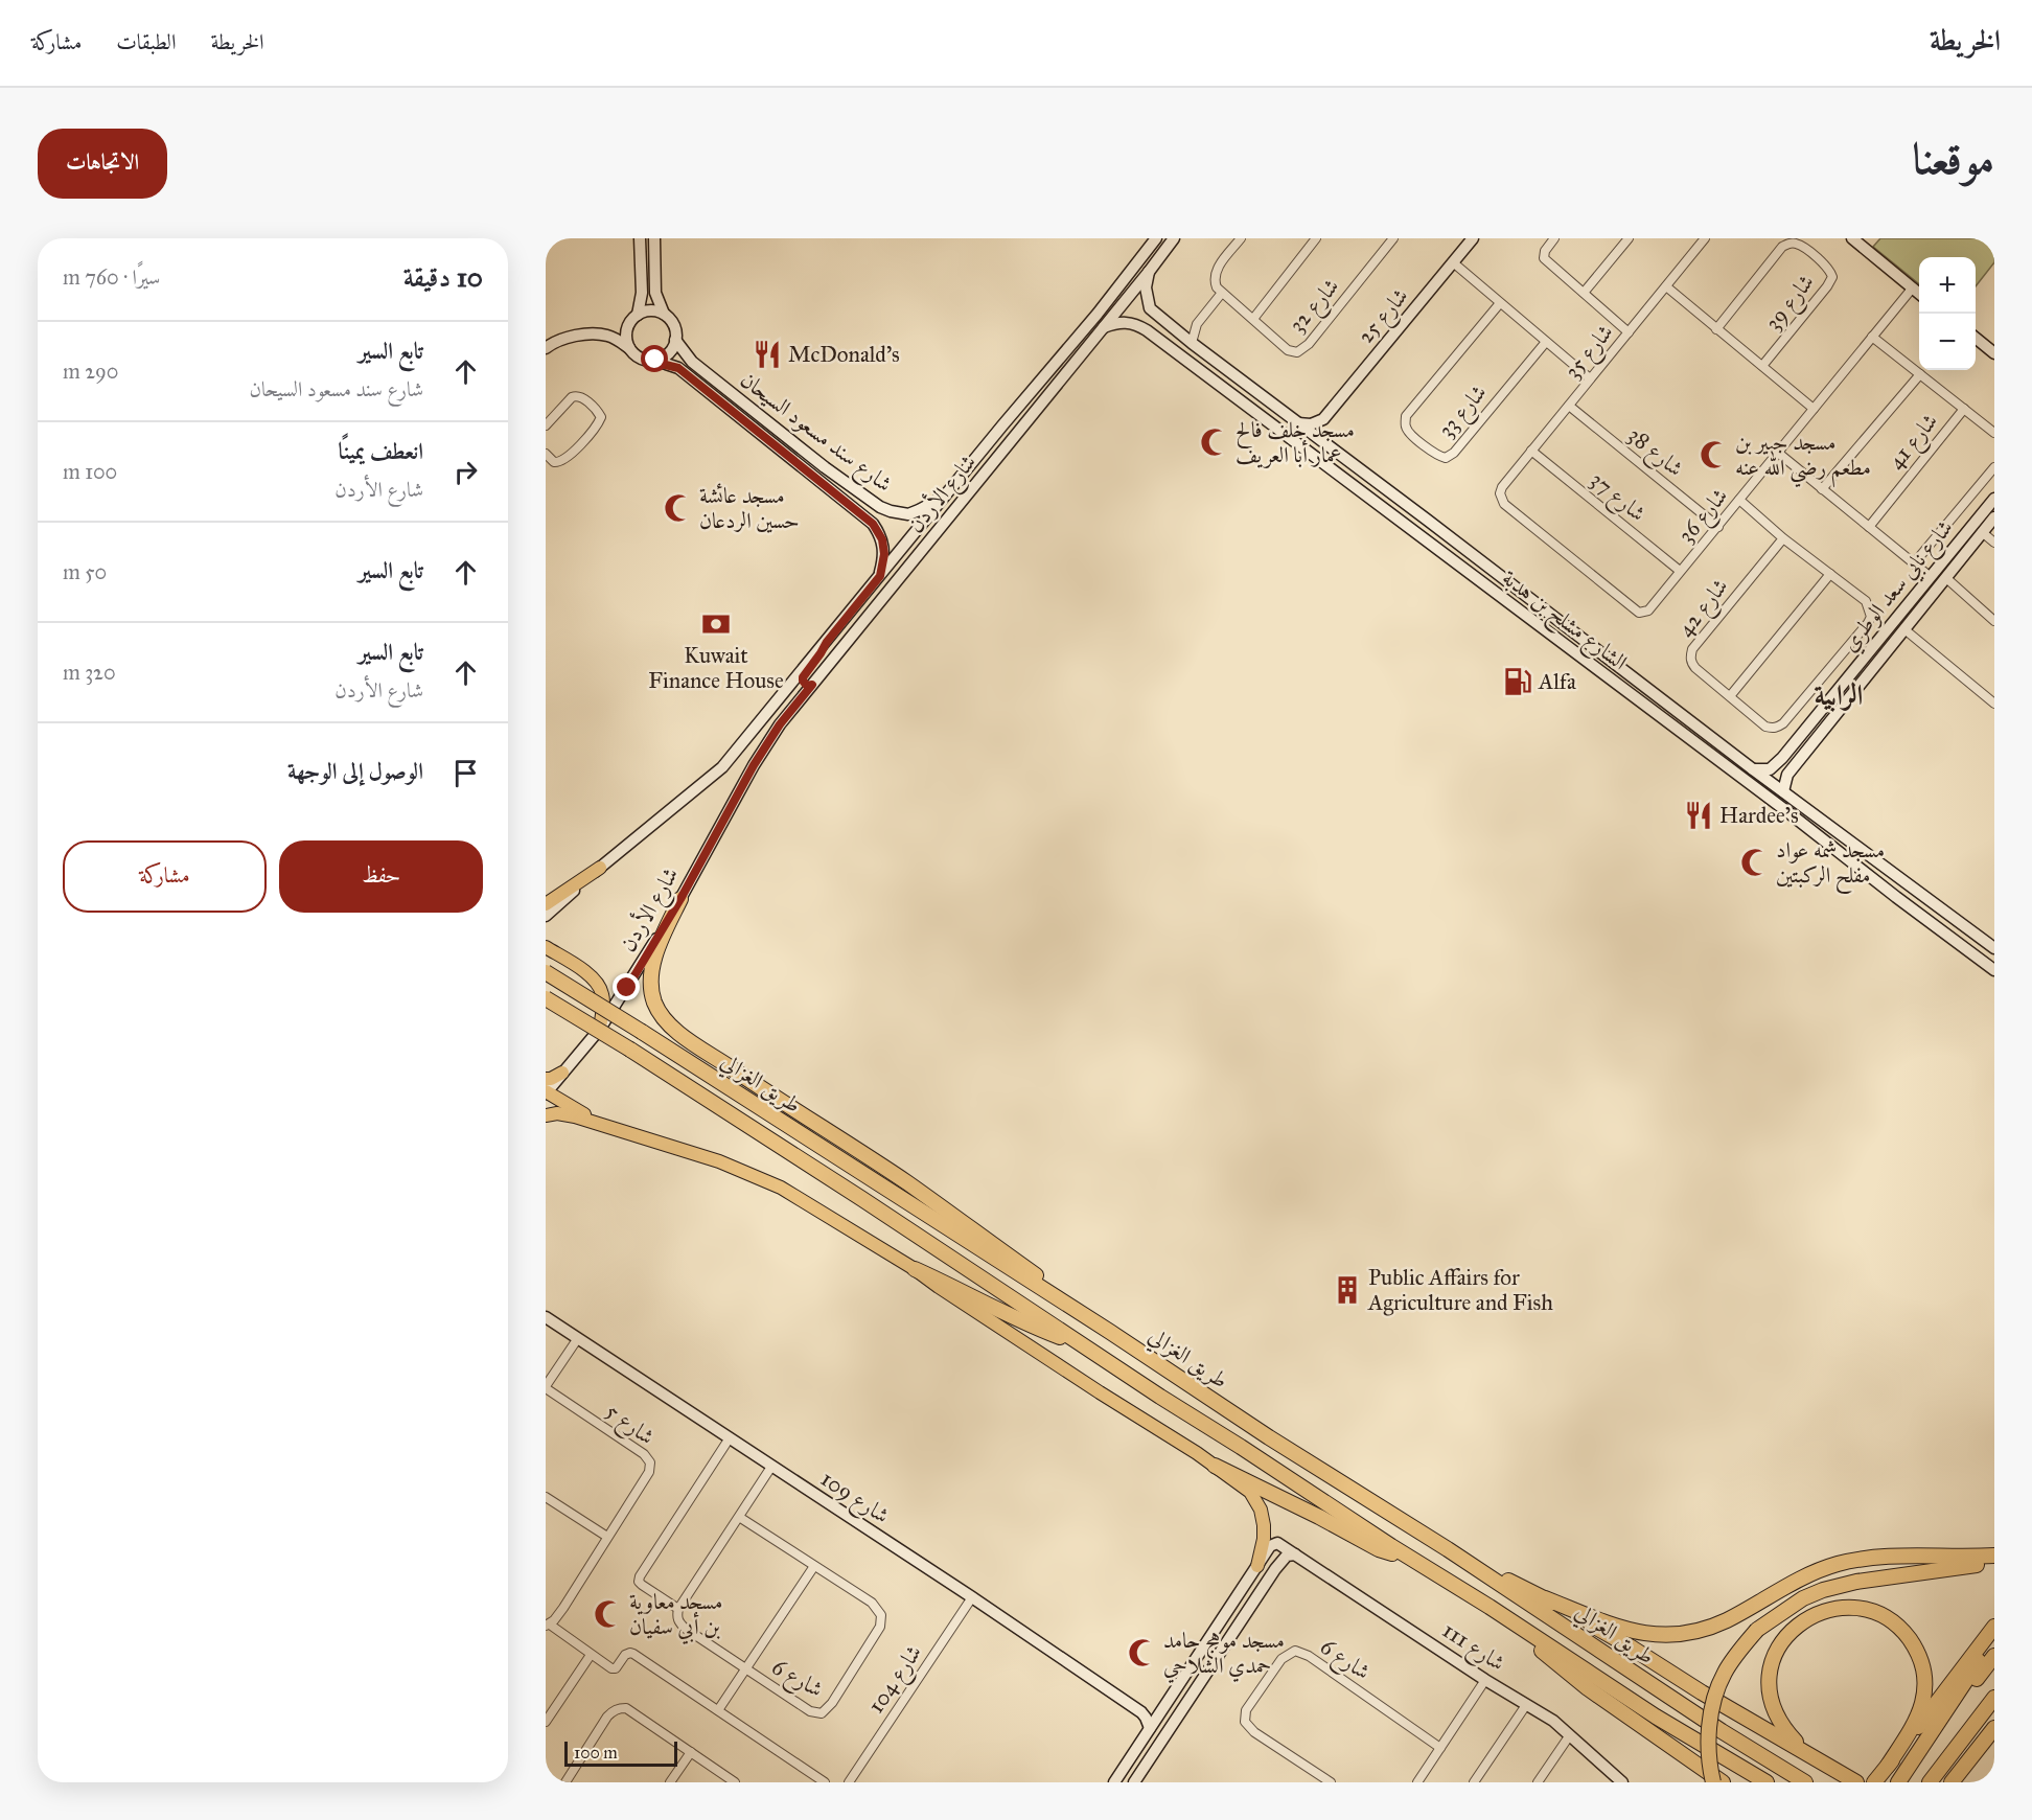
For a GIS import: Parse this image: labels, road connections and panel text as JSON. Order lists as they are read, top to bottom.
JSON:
{
  "streets": {
    "highway": ["طريق الغزالي"],
    "street": [
      "شارع 39",
      "شارع 32",
      "شارع 25",
      "شارع 35",
      "شارع 33",
      "شارع سند مسعود السيحان",
      "شارع 41",
      "شارع 38",
      "شارع الأردن",
      "شارع 37",
      "شارع 36",
      "شارع نابي سعد الوطري",
      "شارع 42",
      "الشارع مشلح بن هدبة",
      "شارع 5",
      "شارع 109",
      "شارع 111",
      "شارع 6",
      "شارع 104"
    ]
  },
  "crossings": [
    ["شارع 35", "شارع 38"],
    ["شارع 35", "شارع 37"],
    ["شارع 35", "شارع 36"],
    ["شارع سند مسعود السيحان", "شارع الأردن"],
    ["شارع 41", "شارع 36"],
    ["شارع 38", "شارع 36"],
    ["شارع الأردن", "الشارع مشلح بن هدبة"],
    ["شارع 37", "شارع 36"],
    ["شارع 36", "شارع 42"],
    ["شارع نابي سعد الوطري", "الشارع مشلح بن هدبة"],
    ["شارع 5", "شارع 109"],
    ["شارع 109", "شارع 104"]
  ],
  "districts": ["الرابية"],
  "places": {
    "restaurant": ["McDonald's", "Hardee's"],
    "mosque": [
      "مسجد خلف فالح عمار أبا العريف",
      "مسجد جبير بن مطعم رضي الله عنه",
      "مسجد عائشة حسين الردعان",
      "مسجد شمه عواد مفلح الركبتين",
      "مسجد معاوية بن أبي سفيان",
      "مسجد موهج حامد حمدي الشلاحي"
    ],
    "bank": ["Kuwait Finance House"],
    "fuel station": ["Alfa"],
    "building": ["Public Affairs for Agriculture and Fish"]
  },
  "scale_bar": "100 m",
  "page": {
    "header": "الخريطة",
    "nav": ["الخريطة", "الطبقات", "مشاركة"],
    "title": "موقعنا",
    "buttons": [
      "الاتجاهات",
      ["حفظ", "مشاركة"]
    ],
    "heading": ["10 دقيقة", "سيرًا · 760 m"],
    "map_buttons": ["+", "−"],
    "list": [
      ["تابع السير", "شارع سند مسعود السيحان", "290 m"],
      ["انعطف يمينًا", "شارع الأردن", "100 m"],
      ["تابع السير", "50 m"],
      ["تابع السير", "شارع الأردن", "320 m"],
      "الوصول إلى الوجهة"
    ],
    "scale": "100 m"
  }
}
